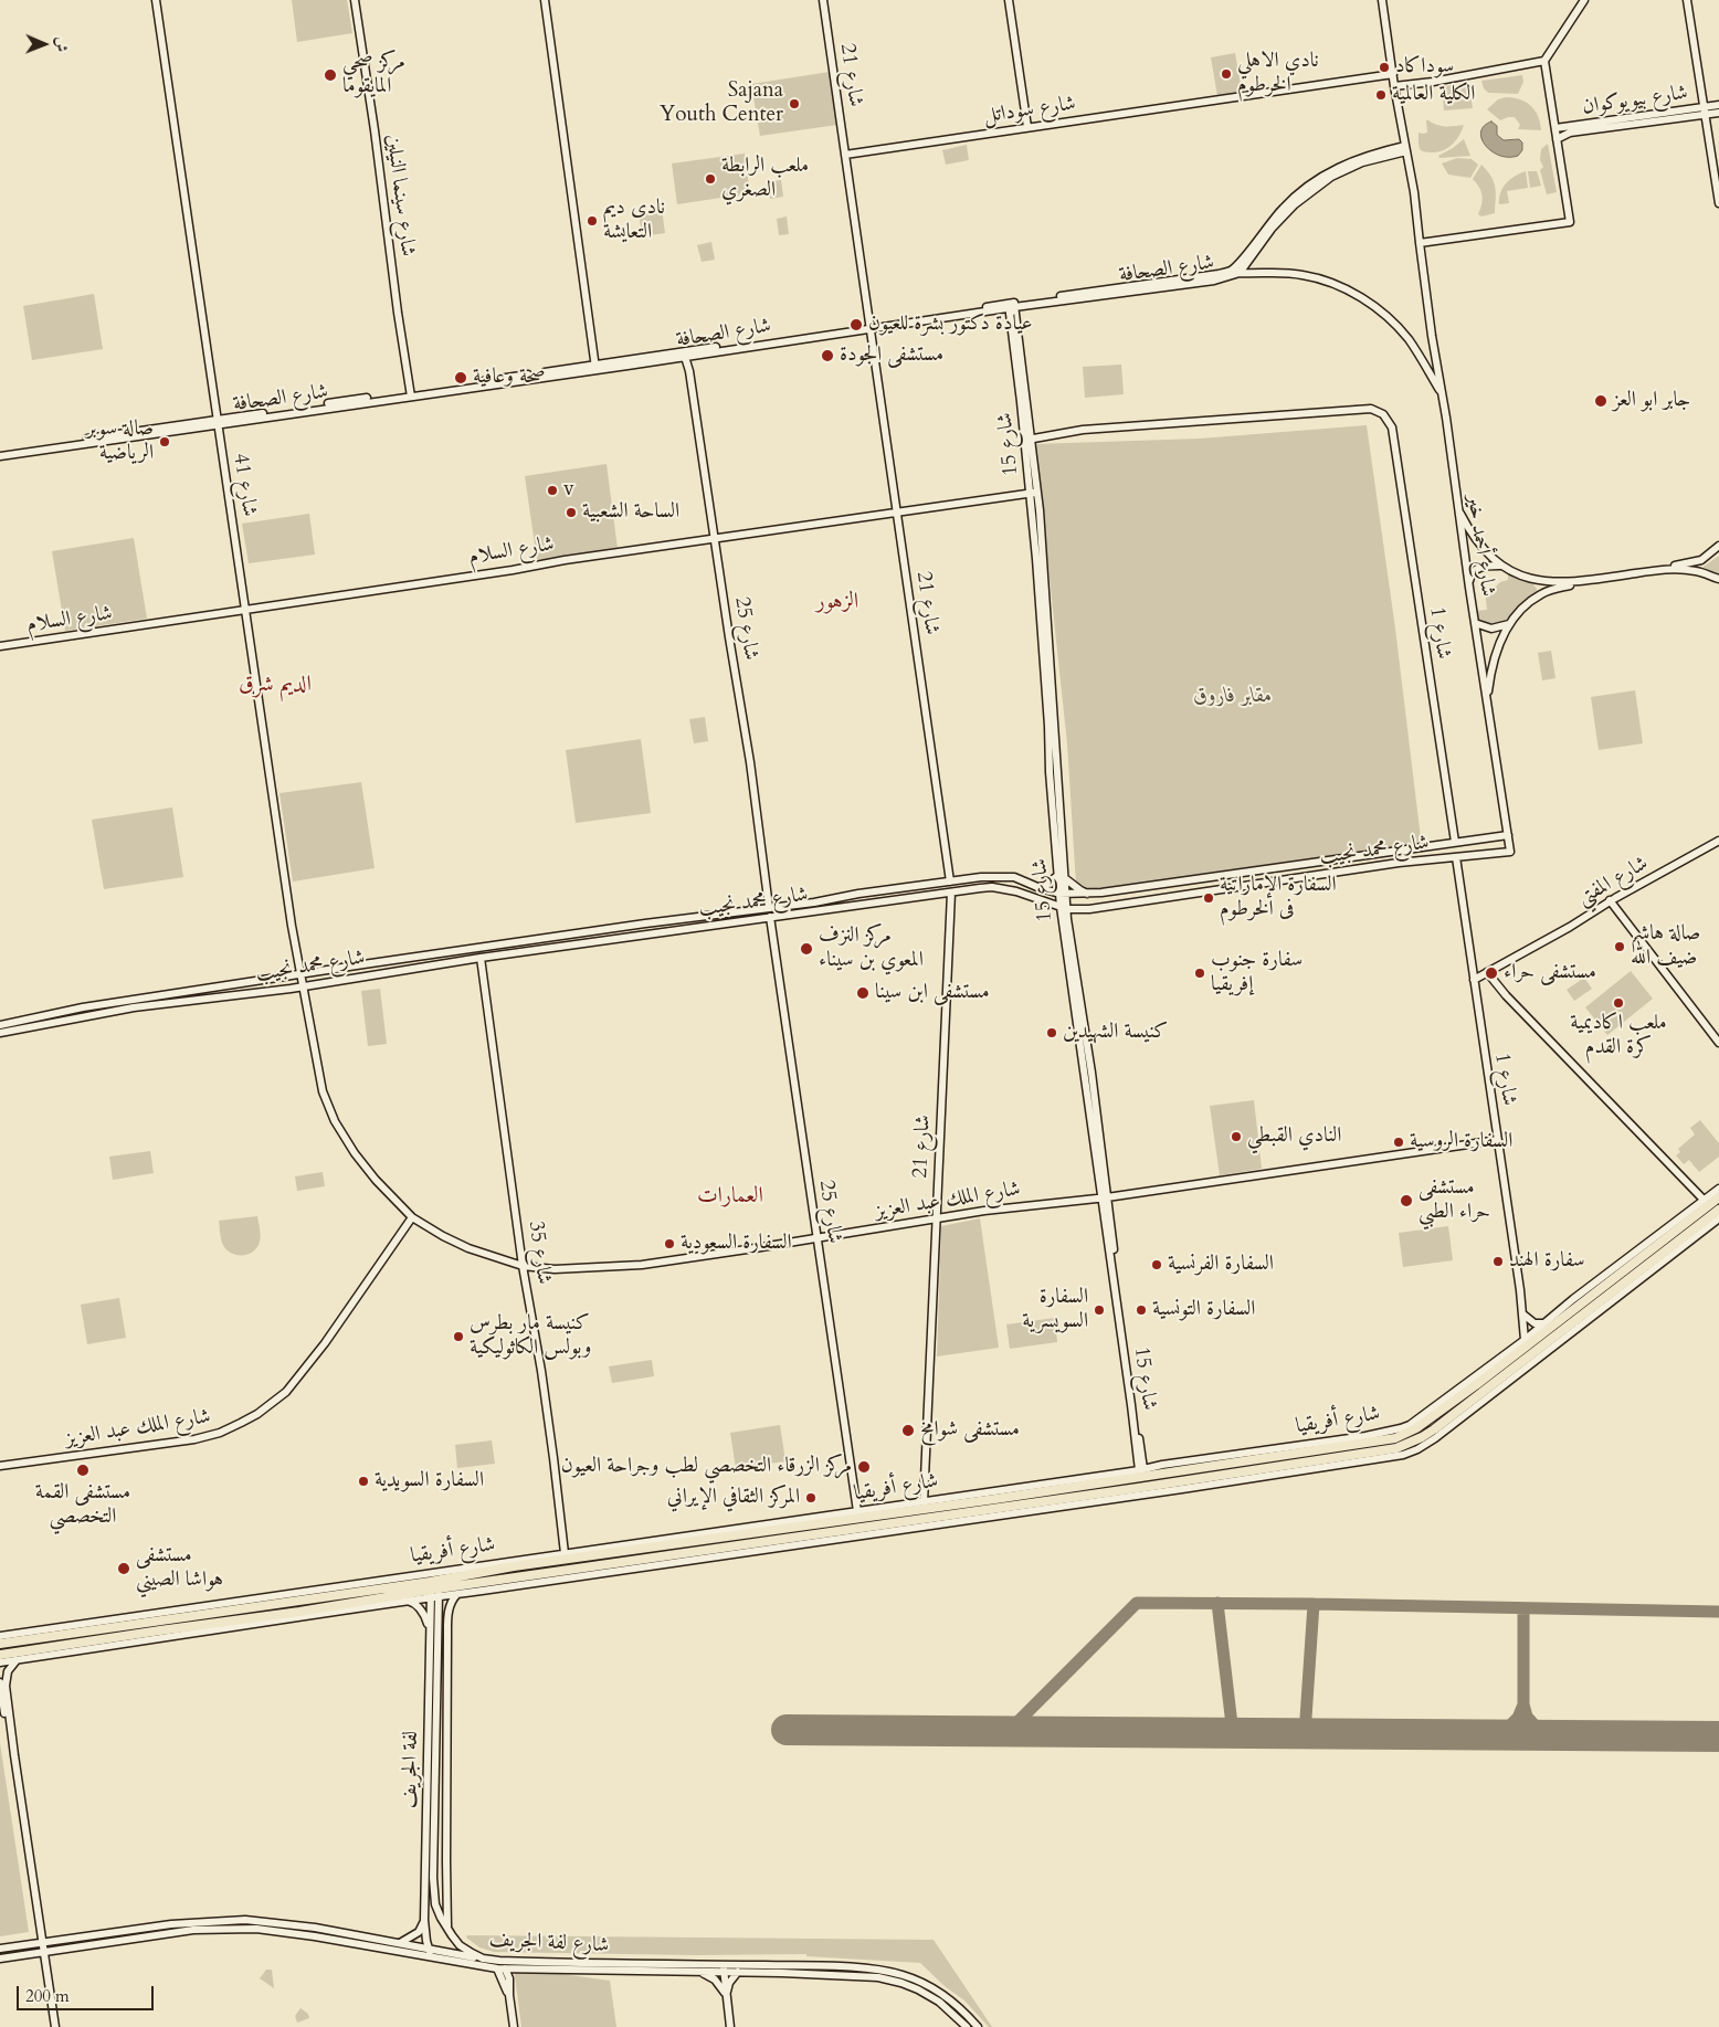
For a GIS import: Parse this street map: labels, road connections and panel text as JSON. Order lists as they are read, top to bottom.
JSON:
{
  "streets": {
    "highway": ["شارع أفريقيا"],
    "street": [
      "شارع 21",
      "شارع بيويوكوان",
      "شارع سوداتل",
      "شارع سينما النيلين",
      "شارع الصحافة",
      "شارع 15",
      "شارع 41",
      "شارع أحمد خير",
      "شارع السلام",
      "شارع 25",
      "شارع 1",
      "شارع محمد نجيب",
      "شارع المفتي",
      "شارع الملك عبد العزيز",
      "شارع 35",
      "لفة الجريف",
      "شارع لفة الجريف"
    ]
  },
  "crossings": [
    ["شارع 21", "شارع سوداتل"],
    ["شارع 21", "شارع الصحافة"],
    ["شارع 21", "شارع السلام"],
    ["شارع 21", "شارع محمد نجيب"],
    ["شارع 21", "شارع الملك عبد العزيز"],
    ["شارع 21", "شارع أفريقيا"],
    ["شارع سوداتل", "شارع أحمد خير"],
    ["شارع سينما النيلين", "شارع الصحافة"],
    ["شارع الصحافة", "شارع 15"],
    ["شارع الصحافة", "شارع 41"],
    ["شارع الصحافة", "شارع أحمد خير"],
    ["شارع الصحافة", "شارع 25"],
    ["شارع 15", "شارع السلام"],
    ["شارع 15", "شارع محمد نجيب"],
    ["شارع 15", "شارع الملك عبد العزيز"],
    ["شارع 15", "شارع أفريقيا"],
    ["شارع 41", "شارع السلام"],
    ["شارع 41", "شارع محمد نجيب"],
    ["شارع 41", "شارع الملك عبد العزيز"],
    ["شارع أحمد خير", "شارع محمد نجيب"],
    ["شارع السلام", "شارع 25"],
    ["شارع 25", "شارع محمد نجيب"],
    ["شارع 25", "شارع الملك عبد العزيز"],
    ["شارع 25", "شارع أفريقيا"],
    ["شارع 1", "شارع محمد نجيب"],
    ["شارع 1", "شارع المفتي"],
    ["شارع 1", "شارع الملك عبد العزيز"],
    ["شارع 1", "شارع أفريقيا"],
    ["شارع محمد نجيب", "شارع الملك عبد العزيز"],
    ["شارع محمد نجيب", "شارع 35"],
    ["شارع الملك عبد العزيز", "شارع 35"],
    ["شارع 35", "شارع أفريقيا"],
    ["شارع أفريقيا", "لفة الجريف"],
    ["شارع أفريقيا", "شارع لفة الجريف"],
    ["لفة الجريف", "شارع لفة الجريف"]
  ],
  "districts": ["الزهور", "الديم شرق", "العمارات"],
  "parks": ["مقابر فاروق"],
  "places": [
    "سوداكاد",
    "نادي الاهلي الخرطوم",
    "مركز صحي المايقوما",
    "الكلية العالمية",
    "Sajana Youth Center",
    "ملعب الرابطة الصغري",
    "نادى ديم التعايشة",
    "عيادة دكتور بشرة للعيون",
    "مستشفى الجودة",
    "صحة وعافية",
    "جابر ابو العز",
    "صالة سوبر الرياضية",
    "v",
    "الساحة الشعبية",
    "السفارة الإماراتية فى الخرطوم",
    "صالة هاشم ضيف الله",
    "مركز النزف المعوي بن سيناء",
    "سفارة جنوب إفريقيا",
    "مستشفى حراء",
    "مستشفى ابن سينا",
    "ملعب اكاديمية كرة القدم",
    "كنيسة الشهيدين",
    "النادي القبطي",
    "السفارة الروسية",
    "مستشفى حراء الطبي",
    "السفارة السعودية",
    "سفارة الهند",
    "السفارة الفرنسية",
    "السفارة السويسرية",
    "السفارة التونسية",
    "كنيسة مار بطرس وبولس الكاثوليكية",
    "مستشفى شوامخ",
    "مركز الزرقاء التخصصي لطب وجراحة العيون",
    "مستشفى القمة التخصصي",
    "السفارة السويدية",
    "المركز الثقافي الإيراني",
    "مستشفى هواشا الصيني"
  ],
  "scale_bar": "200 m",
  "north": "right"
}
